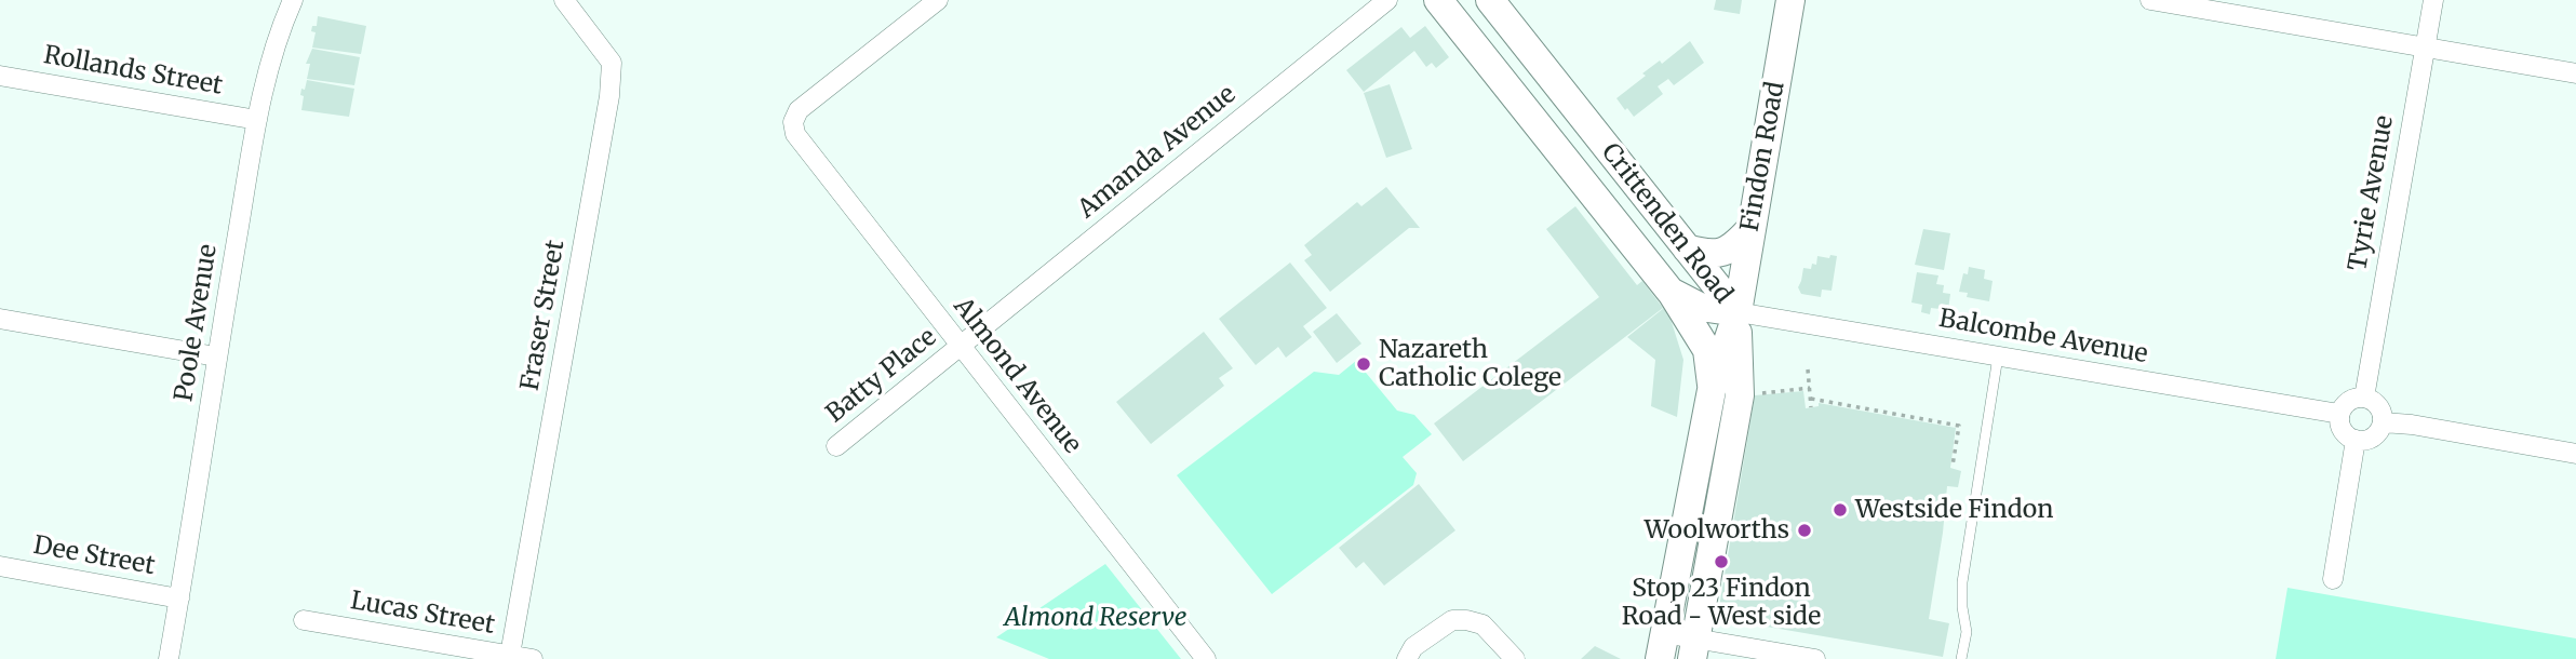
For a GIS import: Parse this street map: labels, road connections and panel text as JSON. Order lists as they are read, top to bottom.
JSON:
{
  "streets": {
    "main road": ["Findon Road", "Crittenden Road"],
    "street": [
      "Rollands Street",
      "Amanda Avenue",
      "Tyrie Avenue",
      "Fraser Street",
      "Poole Avenue",
      "Balcombe Avenue",
      "Batty Place",
      "Almond Avenue",
      "Dee Street",
      "Lucas Street"
    ]
  },
  "crossings": [
    ["Rollands Street", "Poole Avenue"],
    ["Amanda Avenue", "Batty Place"],
    ["Amanda Avenue", "Almond Avenue"],
    ["Findon Road", "Crittenden Road"],
    ["Findon Road", "Balcombe Avenue"],
    ["Tyrie Avenue", "Balcombe Avenue"],
    ["Crittenden Road", "Balcombe Avenue"],
    ["Fraser Street", "Lucas Street"],
    ["Poole Avenue", "Dee Street"],
    ["Batty Place", "Almond Avenue"]
  ],
  "parks": ["Almond Reserve"],
  "places": [
    "Nazareth Catholic Colege",
    "Westside Findon",
    "Woolworths",
    "Stop 23 Findon Road - West side"
  ]
}
